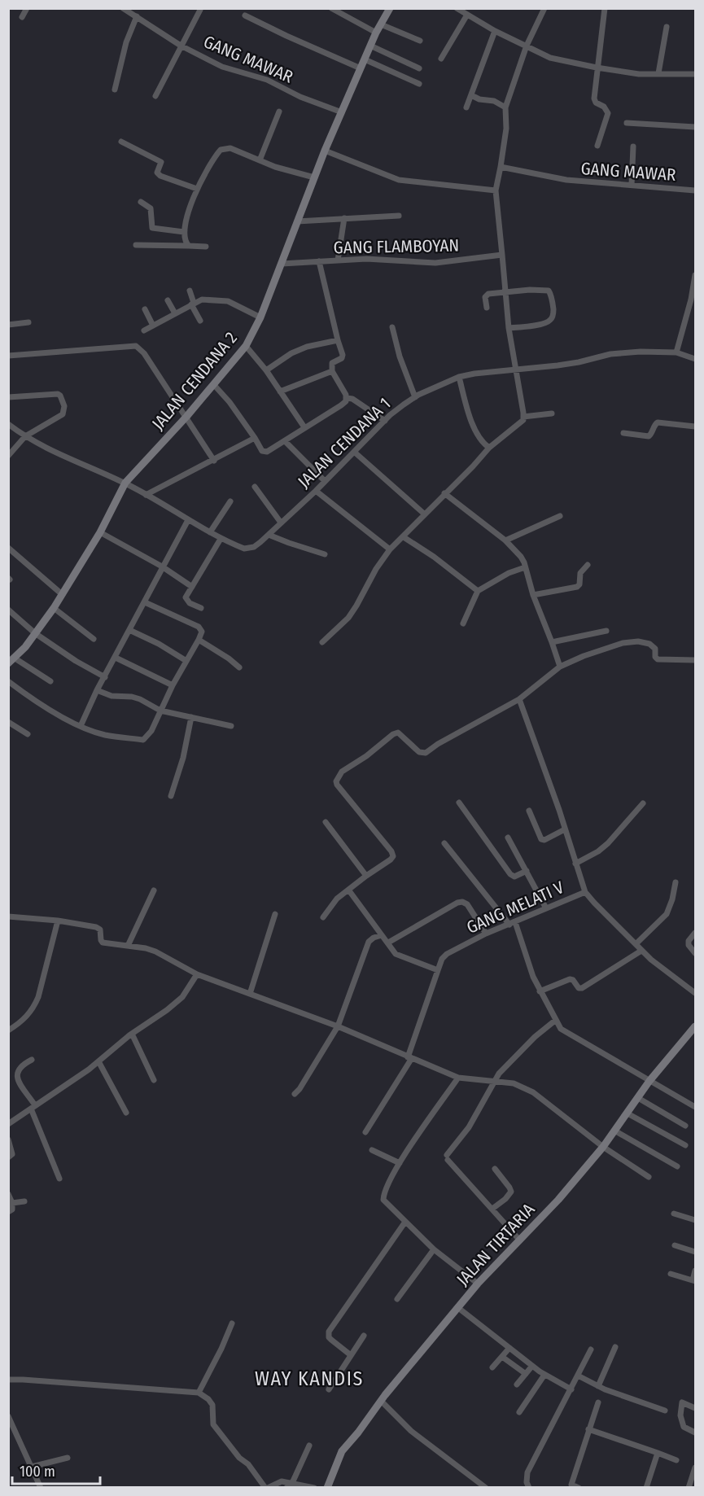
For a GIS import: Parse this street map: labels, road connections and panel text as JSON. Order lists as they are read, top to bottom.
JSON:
{
  "streets": {
    "street": [
      "GANG MAWAR",
      "GANG FLAMBOYAN",
      "JALAN CENDANA 2",
      "JALAN CENDANA 1",
      "GANG MELATI V",
      "JALAN TIRTARIA"
    ]
  },
  "crossings": [
    ["GANG MAWAR", "JALAN CENDANA 2"],
    ["GANG FLAMBOYAN", "JALAN CENDANA 2"],
    ["JALAN CENDANA 2", "JALAN CENDANA 1"]
  ],
  "districts": ["WAY KANDIS"],
  "scale_bar": "100 m"
}
